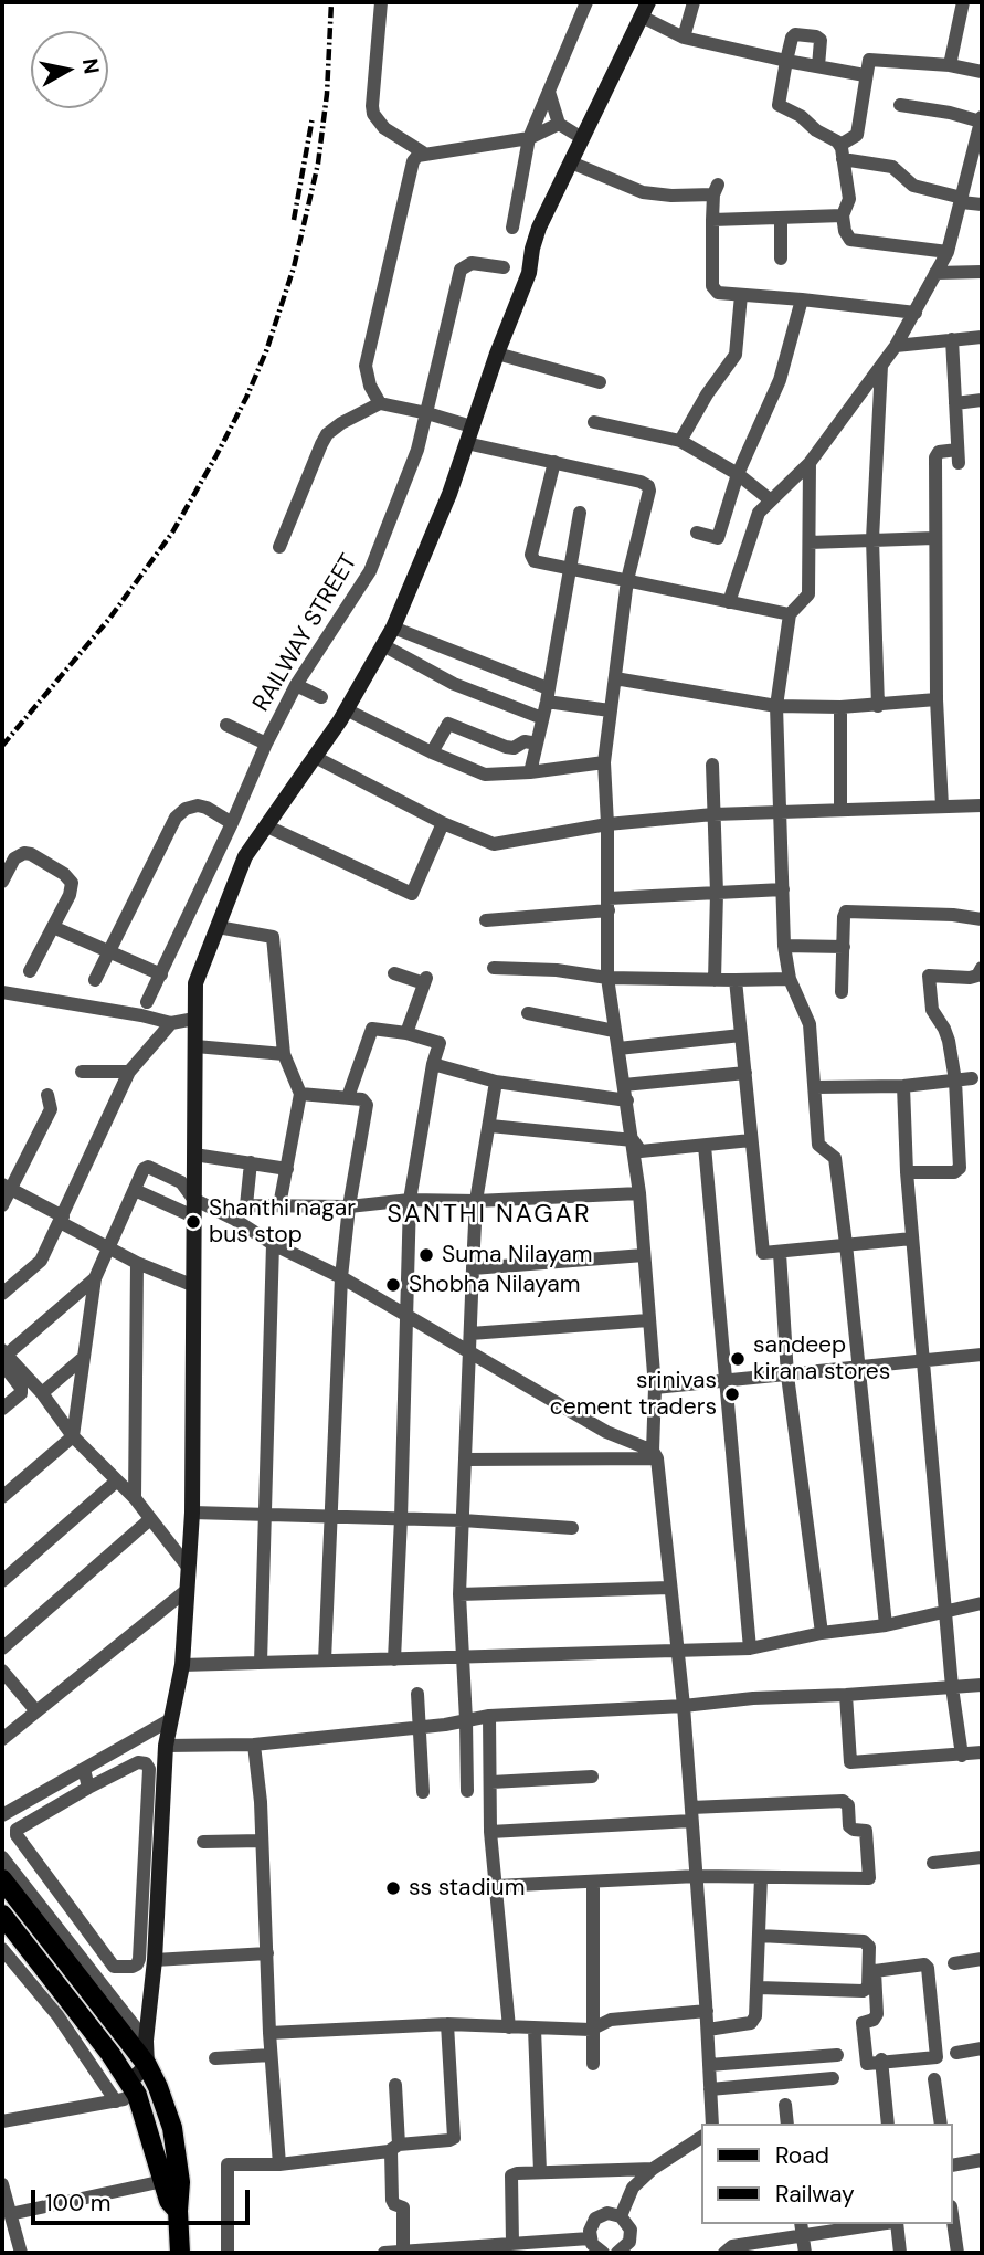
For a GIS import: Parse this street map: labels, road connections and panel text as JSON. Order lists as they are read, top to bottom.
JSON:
{
  "streets": {
    "street": ["RAILWAY STREET"]
  },
  "districts": ["SANTHI NAGAR"],
  "places": [
    "Shanthi nagar bus stop",
    "Suma Nilayam",
    "Shobha Nilayam",
    "sandeep kirana stores",
    "srinivas cement traders",
    "ss stadium"
  ],
  "legend": ["Road", "Railway"],
  "scale_bar": "100 m",
  "north": "right"
}
